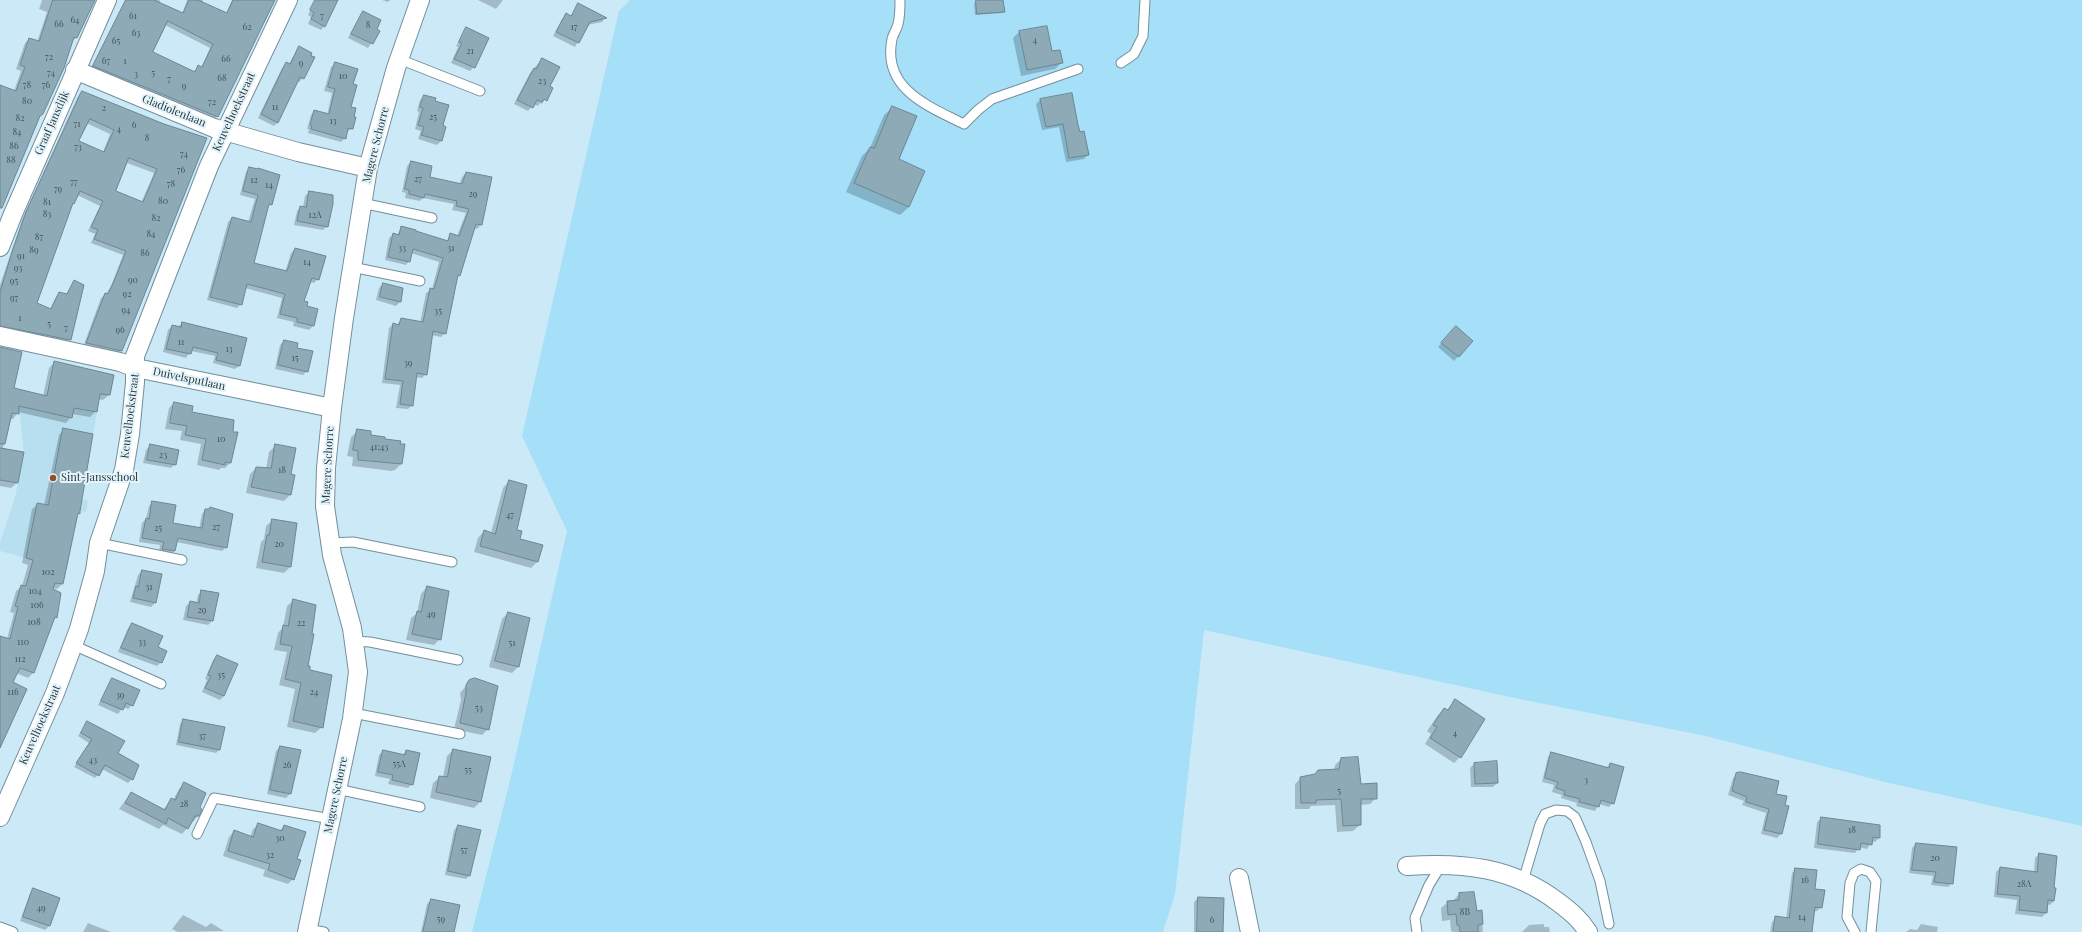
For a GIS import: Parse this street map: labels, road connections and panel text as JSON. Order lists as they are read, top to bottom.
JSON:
{
  "streets": {
    "street": [
      "Gladiolenlaan",
      "Keuvelhoekstraat",
      "Graaf Jansdijk",
      "Magere Schorre",
      "Duivelsputlaan"
    ]
  },
  "crossings": [
    ["Gladiolenlaan", "Keuvelhoekstraat"],
    ["Gladiolenlaan", "Graaf Jansdijk"],
    ["Gladiolenlaan", "Magere Schorre"],
    ["Keuvelhoekstraat", "Duivelsputlaan"],
    ["Magere Schorre", "Duivelsputlaan"]
  ],
  "places": ["Sint-Jansschool"],
  "house_numbers": [
    "61",
    "7",
    "64",
    "66",
    "8",
    "62",
    "17",
    "63",
    "4",
    "65",
    "21",
    "72",
    "66",
    "67",
    "1",
    "9",
    "74",
    "5",
    "3",
    "10",
    "68",
    "7",
    "23",
    "78",
    "76",
    "9",
    "80",
    "72",
    "11",
    "2",
    "25",
    "82",
    "13",
    "71",
    "6",
    "4",
    "84",
    "8",
    "86",
    "73",
    "74",
    "88",
    "76",
    "27",
    "12",
    "77",
    "78",
    "14",
    "79",
    "29",
    "80",
    "81",
    "83",
    "12A",
    "82",
    "84",
    "87",
    "33",
    "31",
    "89",
    "86",
    "91",
    "14",
    "93",
    "90",
    "95",
    "92",
    "97",
    "94",
    "35",
    "1",
    "5",
    "7",
    "96",
    "11",
    "13",
    "15",
    "39",
    "10",
    "41;43",
    "23",
    "18",
    "47",
    "27",
    "25",
    "20",
    "102",
    "31",
    "104",
    "106",
    "29",
    "49",
    "108",
    "22",
    "110",
    "33",
    "51",
    "112",
    "35",
    "116",
    "24",
    "39",
    "53",
    "4",
    "37",
    "43",
    "55A",
    "26",
    "55",
    "3",
    "5",
    "28",
    "18",
    "30",
    "57",
    "32",
    "20",
    "16",
    "28A",
    "49",
    "8B",
    "14",
    "59",
    "6"
  ]
}
